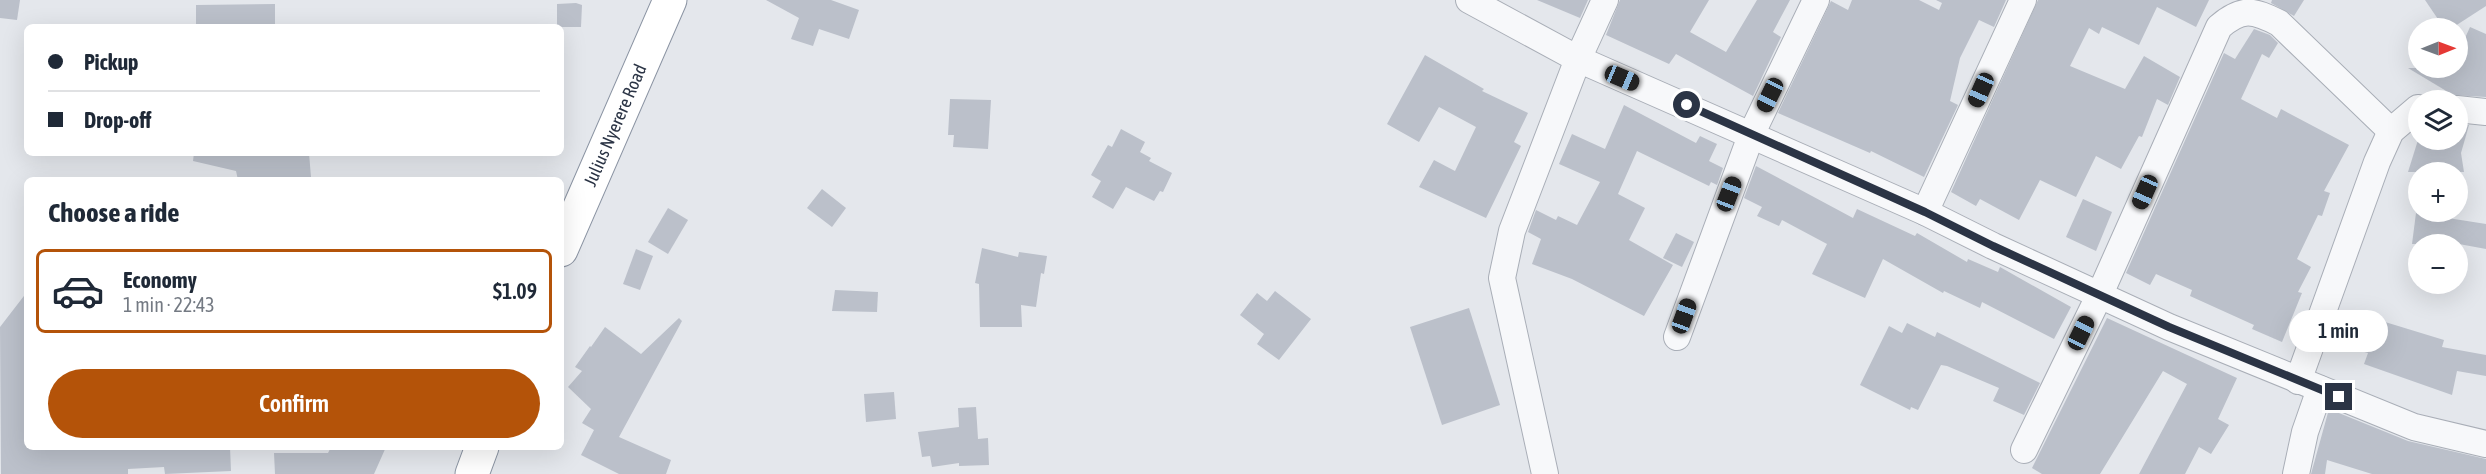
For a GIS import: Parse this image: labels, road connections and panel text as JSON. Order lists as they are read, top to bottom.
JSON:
{
  "streets": {
    "highway": ["Julius Nyerere Road"]
  },
  "north": "right",
  "page": {
    "map_buttons": ["+", "−"],
    "banner": ["Pickup", "Drop-off"],
    "heading": "Choose a ride",
    "list": [
      {
        "name": "Economy",
        "note": "1 min · 22:43",
        "value": "$1.09"
      }
    ],
    "bubble": "1 min",
    "buttons": "Confirm"
  }
}
